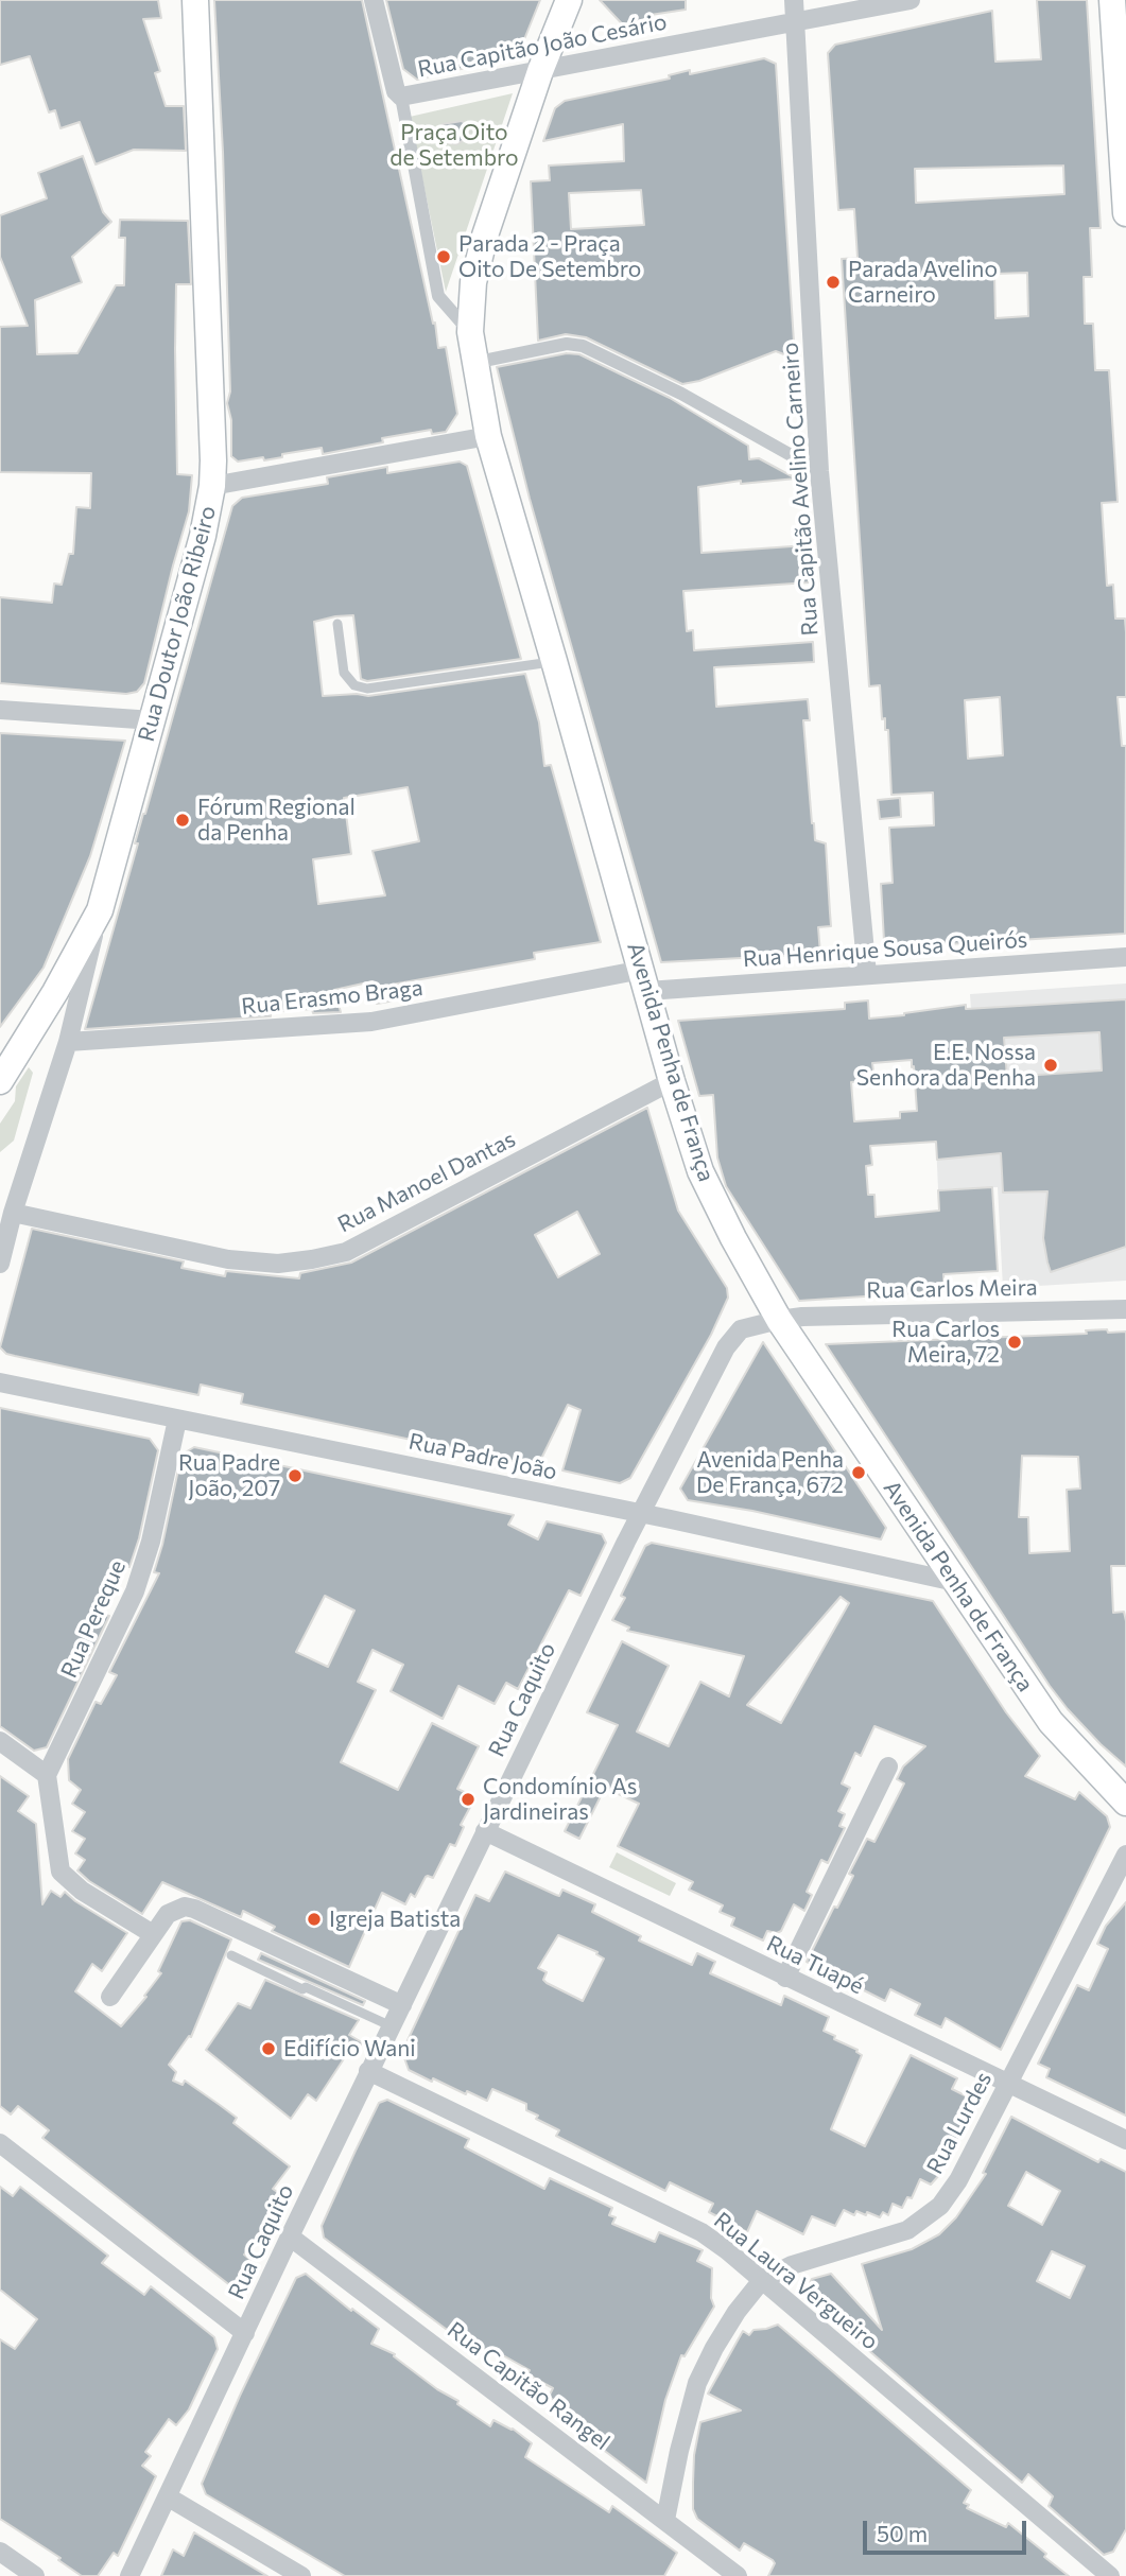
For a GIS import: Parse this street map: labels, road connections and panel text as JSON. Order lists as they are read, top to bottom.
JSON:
{
  "streets": {
    "main road": ["Rua Doutor João Ribeiro", "Avenida Penha de França"],
    "street": [
      "Rua Capitão João Cesário",
      "Rua Capitão Avelino Carneiro",
      "Rua Henrique Sousa Queirós",
      "Rua Erasmo Braga",
      "Rua Manoel Dantas",
      "Rua Carlos Meira",
      "Rua Padre João",
      "Rua Pereque",
      "Rua Caquito",
      "Rua Tuapé",
      "Rua Lurdes",
      "Rua Laura Vergueiro",
      "Rua Capitão Rangel"
    ]
  },
  "crossings": [
    ["Rua Capitão João Cesário", "Rua Capitão Avelino Carneiro"],
    ["Rua Capitão João Cesário", "Avenida Penha de França"],
    ["Rua Capitão Avelino Carneiro", "Rua Henrique Sousa Queirós"],
    ["Rua Henrique Sousa Queirós", "Rua Erasmo Braga"],
    ["Rua Henrique Sousa Queirós", "Avenida Penha de França"],
    ["Rua Erasmo Braga", "Avenida Penha de França"],
    ["Avenida Penha de França", "Rua Manoel Dantas"],
    ["Avenida Penha de França", "Rua Carlos Meira"],
    ["Avenida Penha de França", "Rua Padre João"],
    ["Avenida Penha de França", "Rua Caquito"],
    ["Rua Carlos Meira", "Rua Caquito"],
    ["Rua Padre João", "Rua Pereque"],
    ["Rua Padre João", "Rua Caquito"],
    ["Rua Caquito", "Rua Tuapé"],
    ["Rua Caquito", "Rua Laura Vergueiro"],
    ["Rua Caquito", "Rua Capitão Rangel"],
    ["Rua Tuapé", "Rua Lurdes"],
    ["Rua Lurdes", "Rua Laura Vergueiro"],
    ["Rua Lurdes", "Rua Capitão Rangel"]
  ],
  "parks": ["Praça Oito de Setembro"],
  "places": [
    "Parada 2 - Praça Oito De Setembro",
    "Parada Avelino Carneiro",
    "Fórum Regional da Penha",
    "E.E. Nossa Senhora da Penha",
    "Rua Carlos Meira, 72",
    "Avenida Penha De França, 672",
    "Rua Padre João, 207",
    "Condomínio As Jardineiras",
    "Igreja Batista",
    "Edifício Wani"
  ],
  "scale_bar": "50 m"
}
